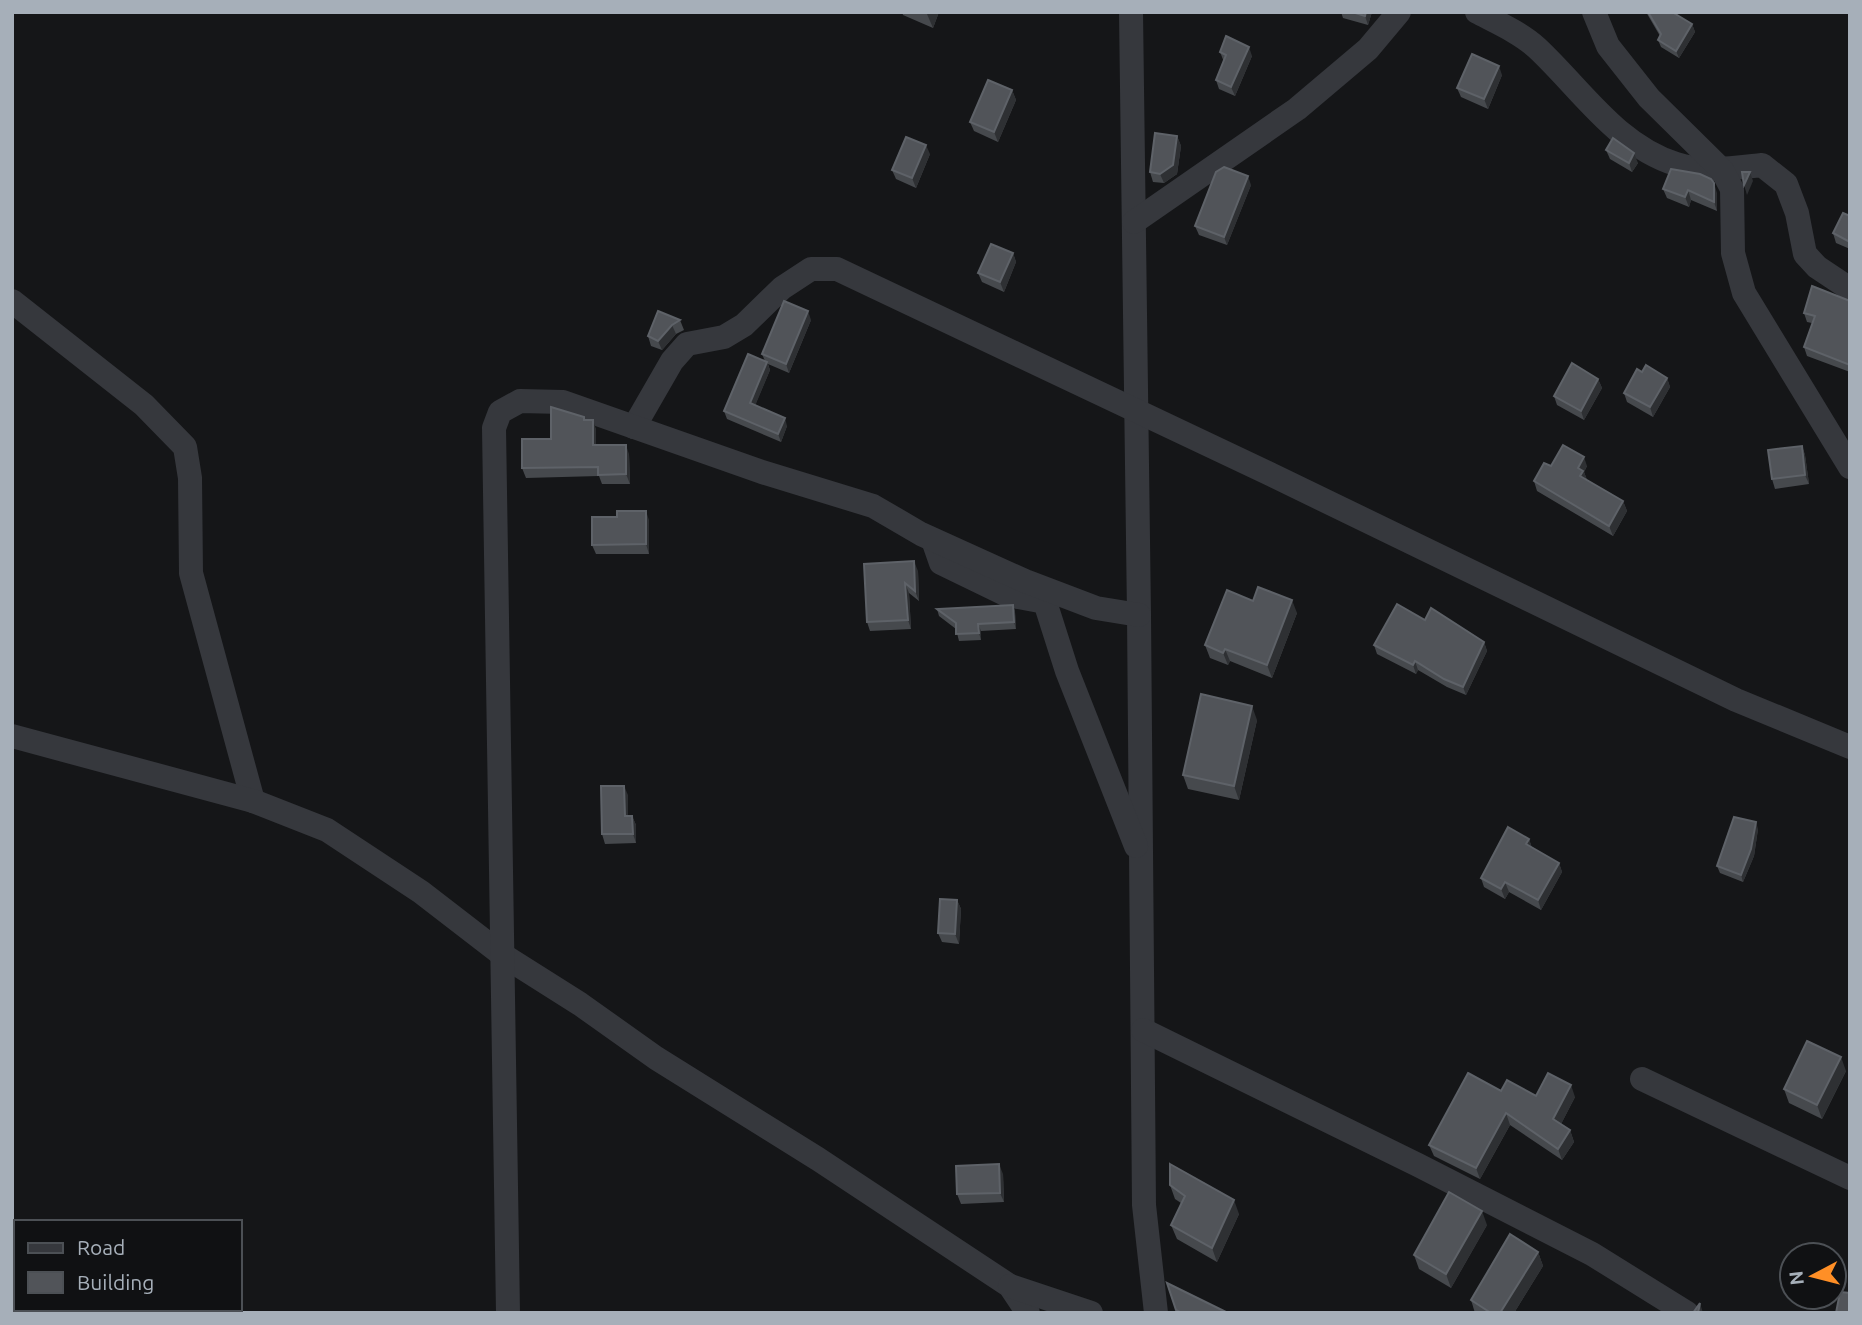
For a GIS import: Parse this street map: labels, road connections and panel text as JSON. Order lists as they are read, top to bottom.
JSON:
{
  "legend": ["Road", "Building"],
  "north": "left"
}
